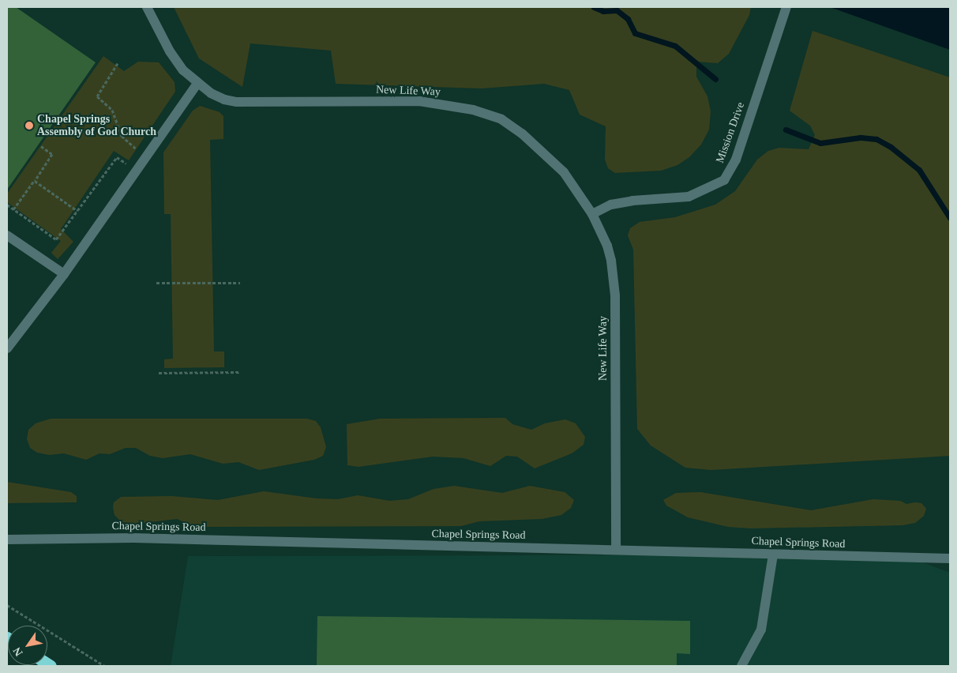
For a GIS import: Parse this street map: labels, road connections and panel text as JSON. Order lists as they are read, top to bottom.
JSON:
{
  "streets": {
    "street": ["New Life Way", "Mission Drive", "Chapel Springs Road"]
  },
  "crossings": [
    ["New Life Way", "Mission Drive"],
    ["New Life Way", "Chapel Springs Road"]
  ],
  "places": ["Chapel Springs Assembly of God Church"],
  "north": "bottom left"
}
